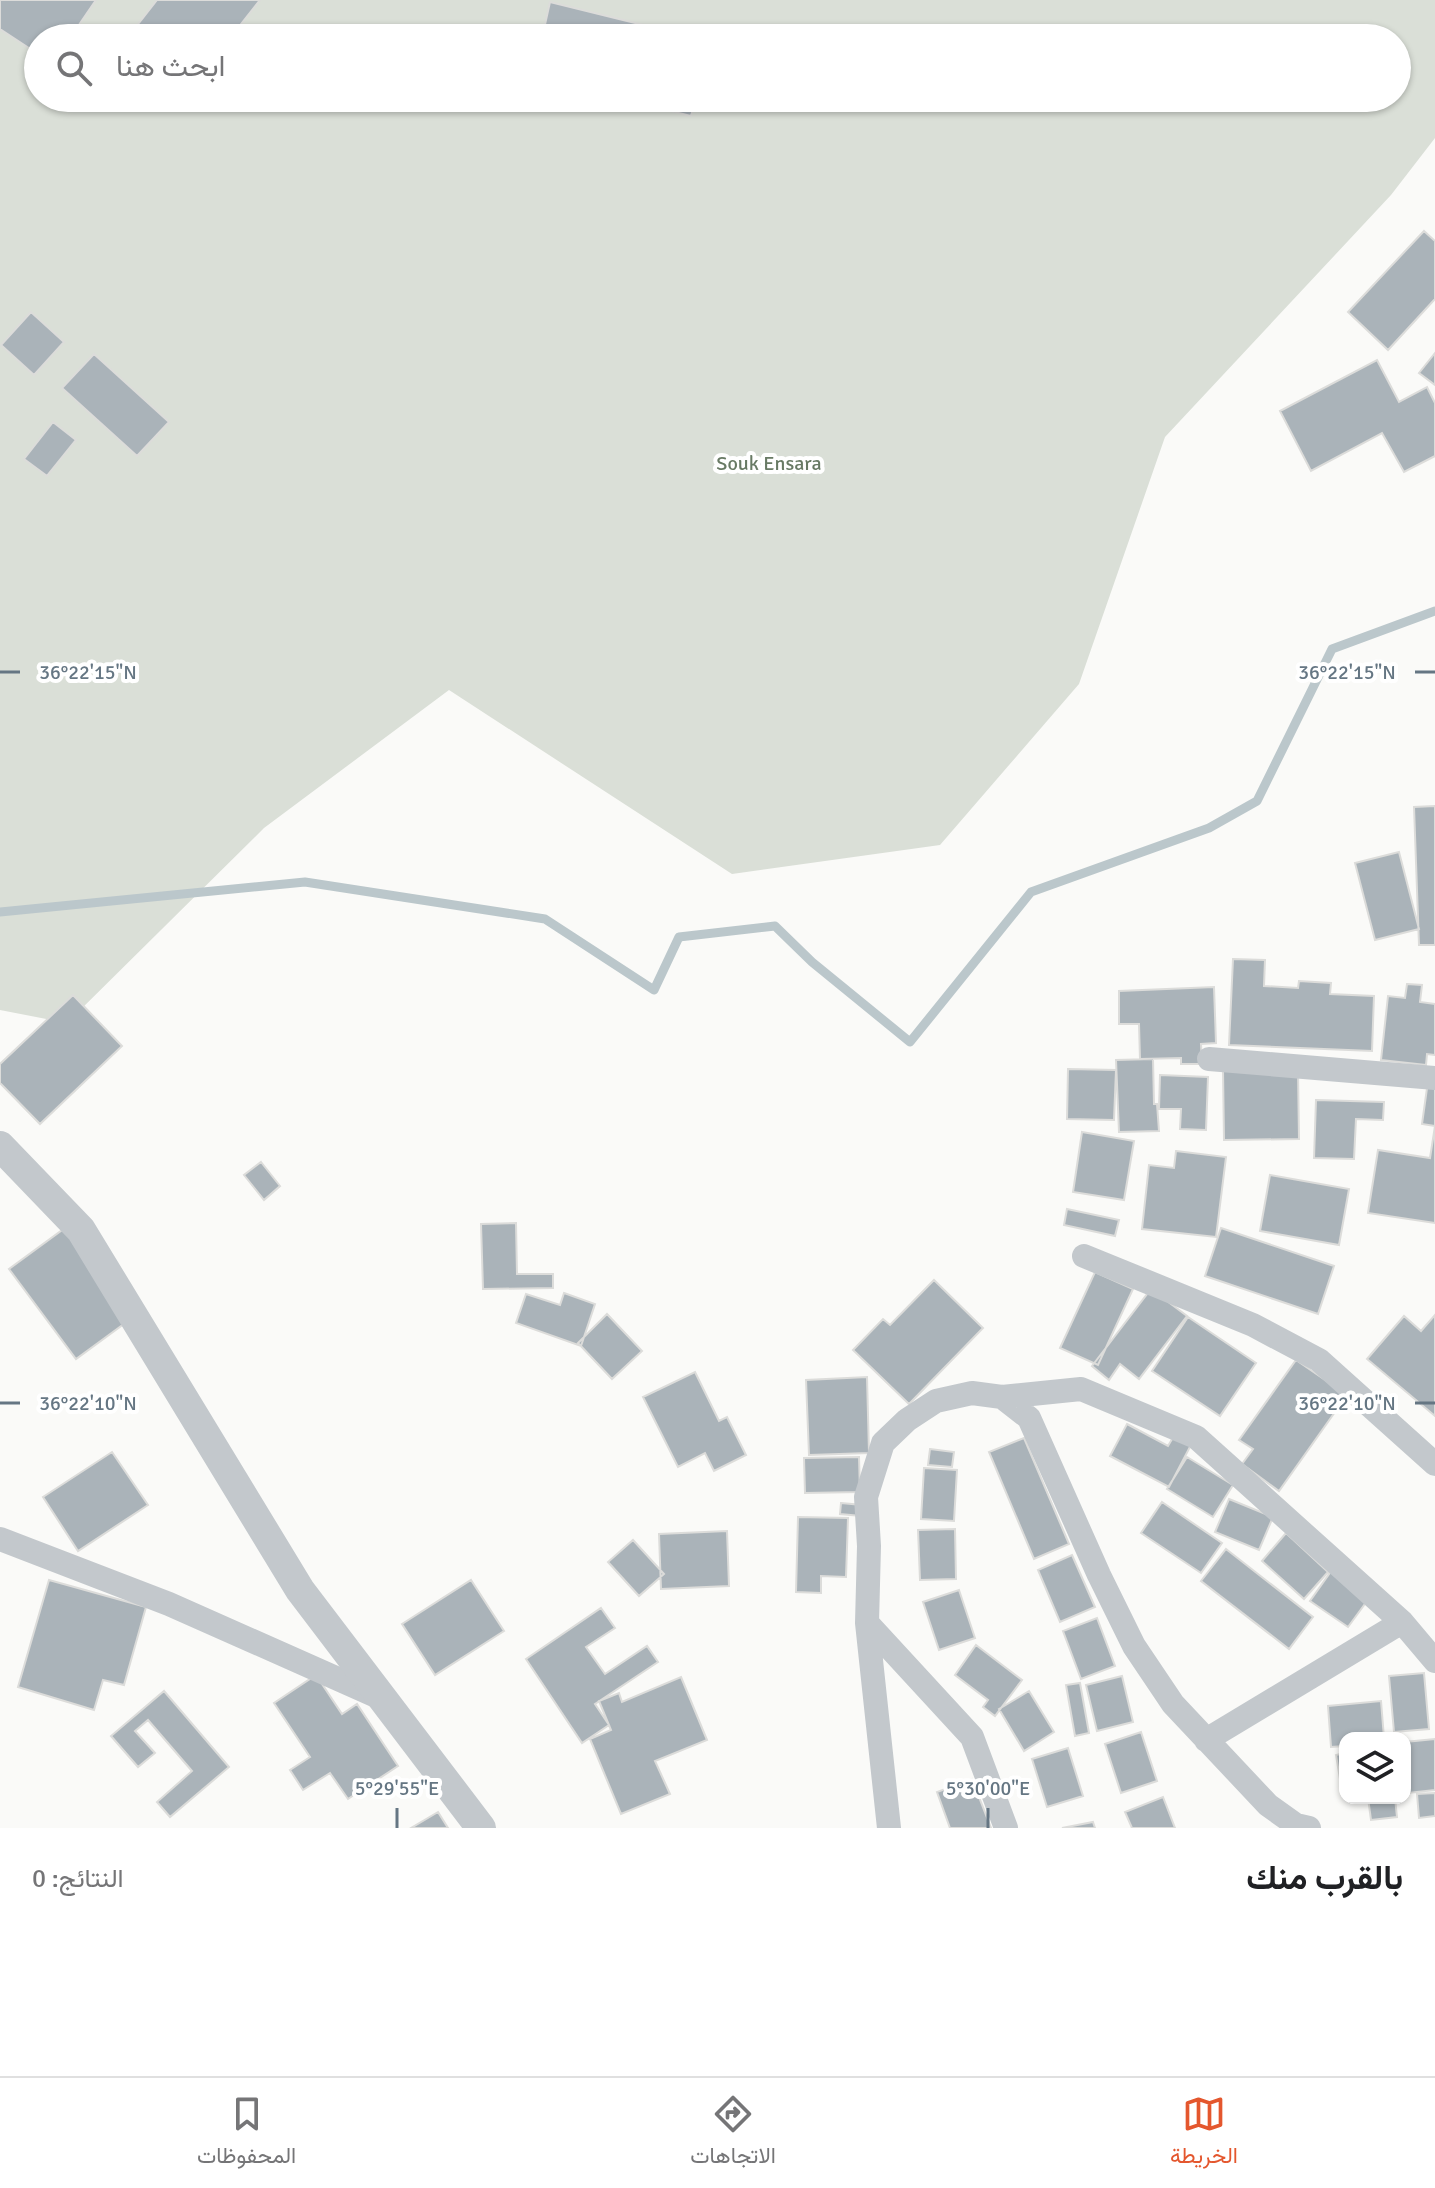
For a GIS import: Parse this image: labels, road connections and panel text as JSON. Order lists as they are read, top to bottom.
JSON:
{
  "parks": ["Souk Ensara"],
  "page": {
    "search": "ابحث هنا",
    "heading": ["بالقرب منك", "النتائج: 0"],
    "nav": ["الخريطة", "الاتجاهات", "المحفوظات"]
  },
  "coordinates": [
    "36°22'15\"N",
    "36°22'10\"N",
    "5°29'55\"E",
    "5°30'00\"E"
  ]
}
